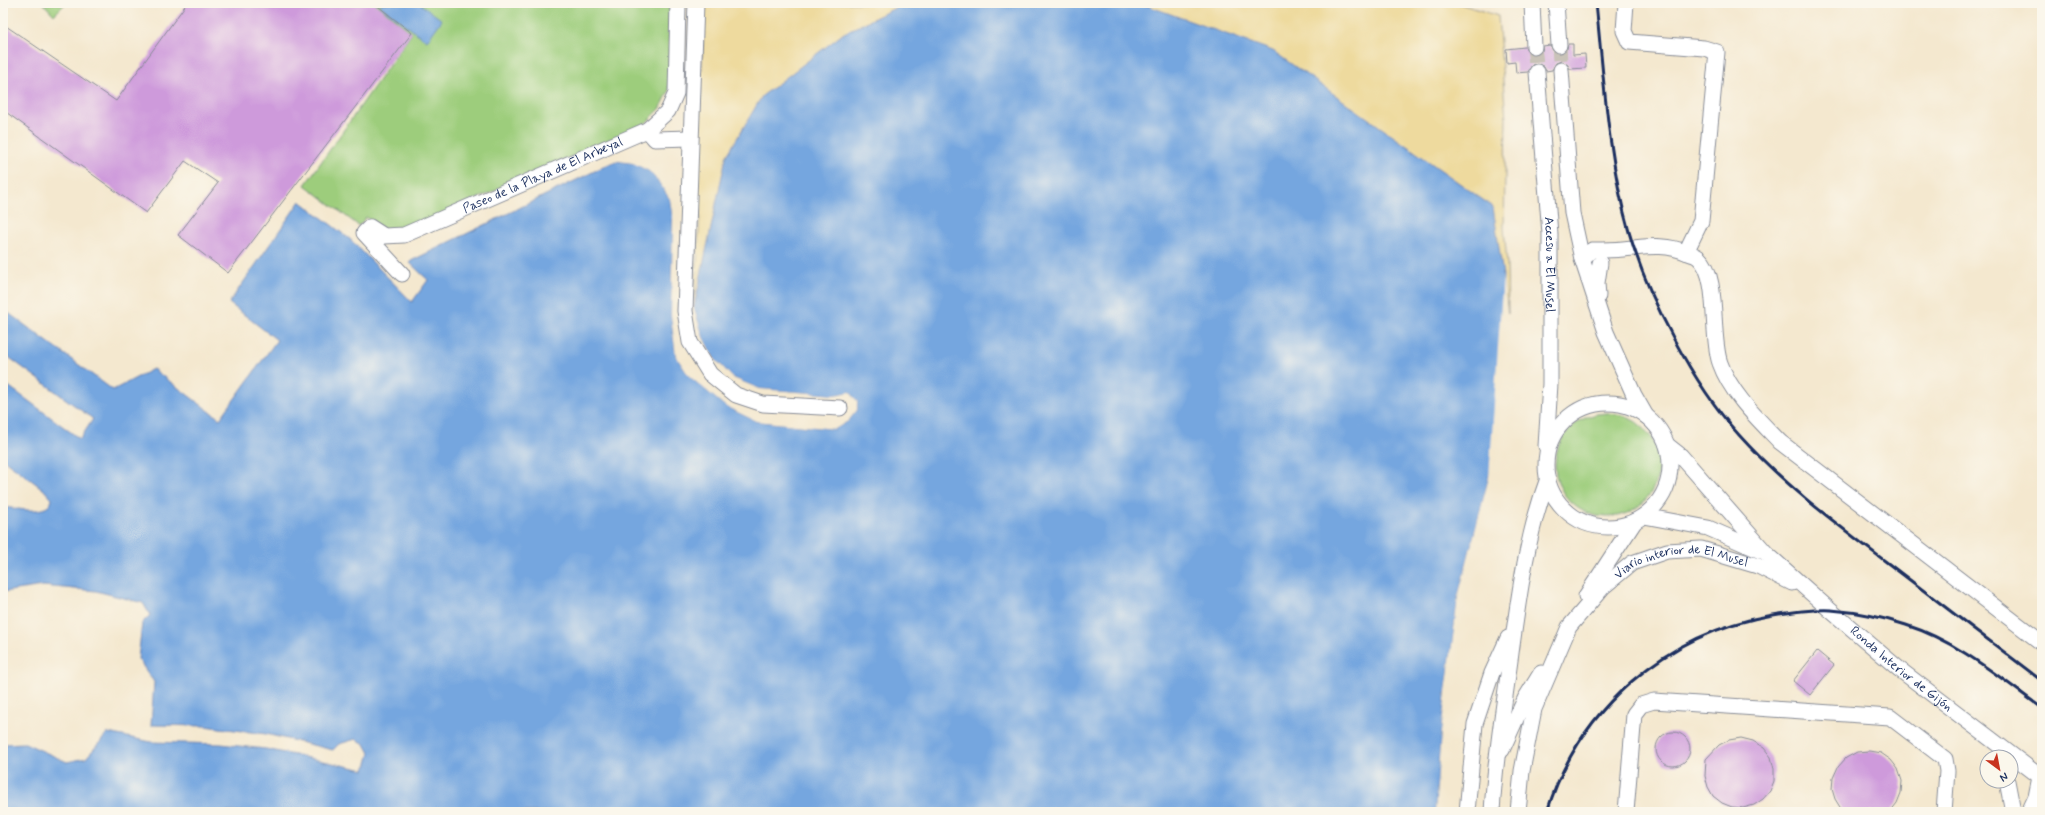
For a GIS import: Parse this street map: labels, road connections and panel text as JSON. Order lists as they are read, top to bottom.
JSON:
{
  "streets": {
    "street": [
      "Paseo de la Playa de El Arbeyal",
      "Accesu a El Musel",
      "Viario interior de El Musel",
      "Ronda Interior de Gijón"
    ]
  },
  "crossings": [
    ["Accesu a El Musel", "Viario interior de El Musel"],
    ["Accesu a El Musel", "Ronda Interior de Gijón"],
    ["Viario interior de El Musel", "Ronda Interior de Gijón"]
  ],
  "north": "bottom right"
}
